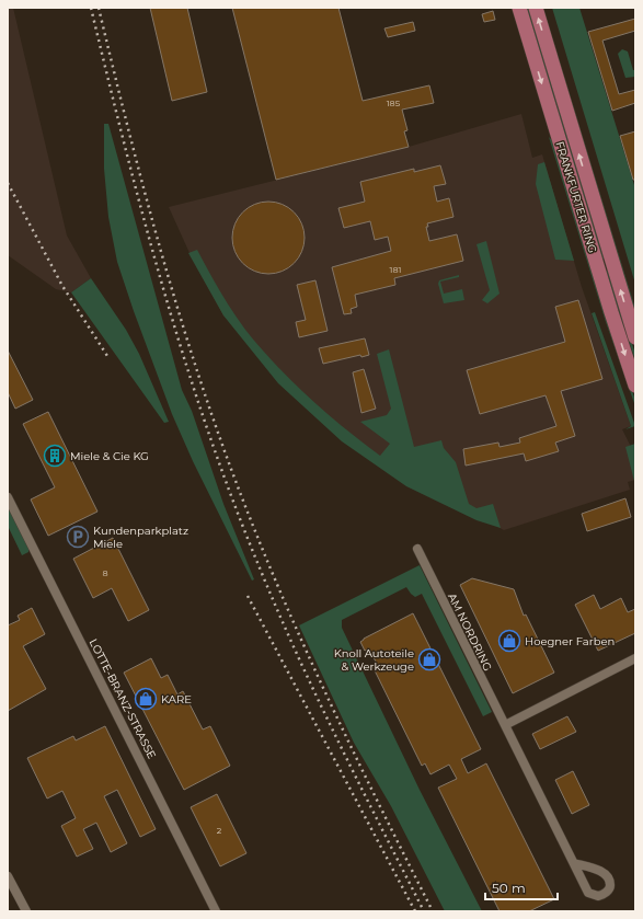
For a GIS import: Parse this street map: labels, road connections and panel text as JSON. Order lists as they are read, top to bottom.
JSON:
{
  "streets": {
    "main road": ["FRANKFURTER RING"],
    "street": ["AM NORDRING", "LOTTE-BRANZ-STRASSE"]
  },
  "places": {
    "building": ["Miele & Cie KG"],
    "parking": ["Kundenparkplatz Miele"],
    "shop": ["Hoegner Farben", "Knoll Autoteile & Werkzeuge", "KARE"]
  },
  "house_numbers": [
    "185",
    "181",
    "8",
    "2"
  ],
  "scale_bar": "50 m"
}
